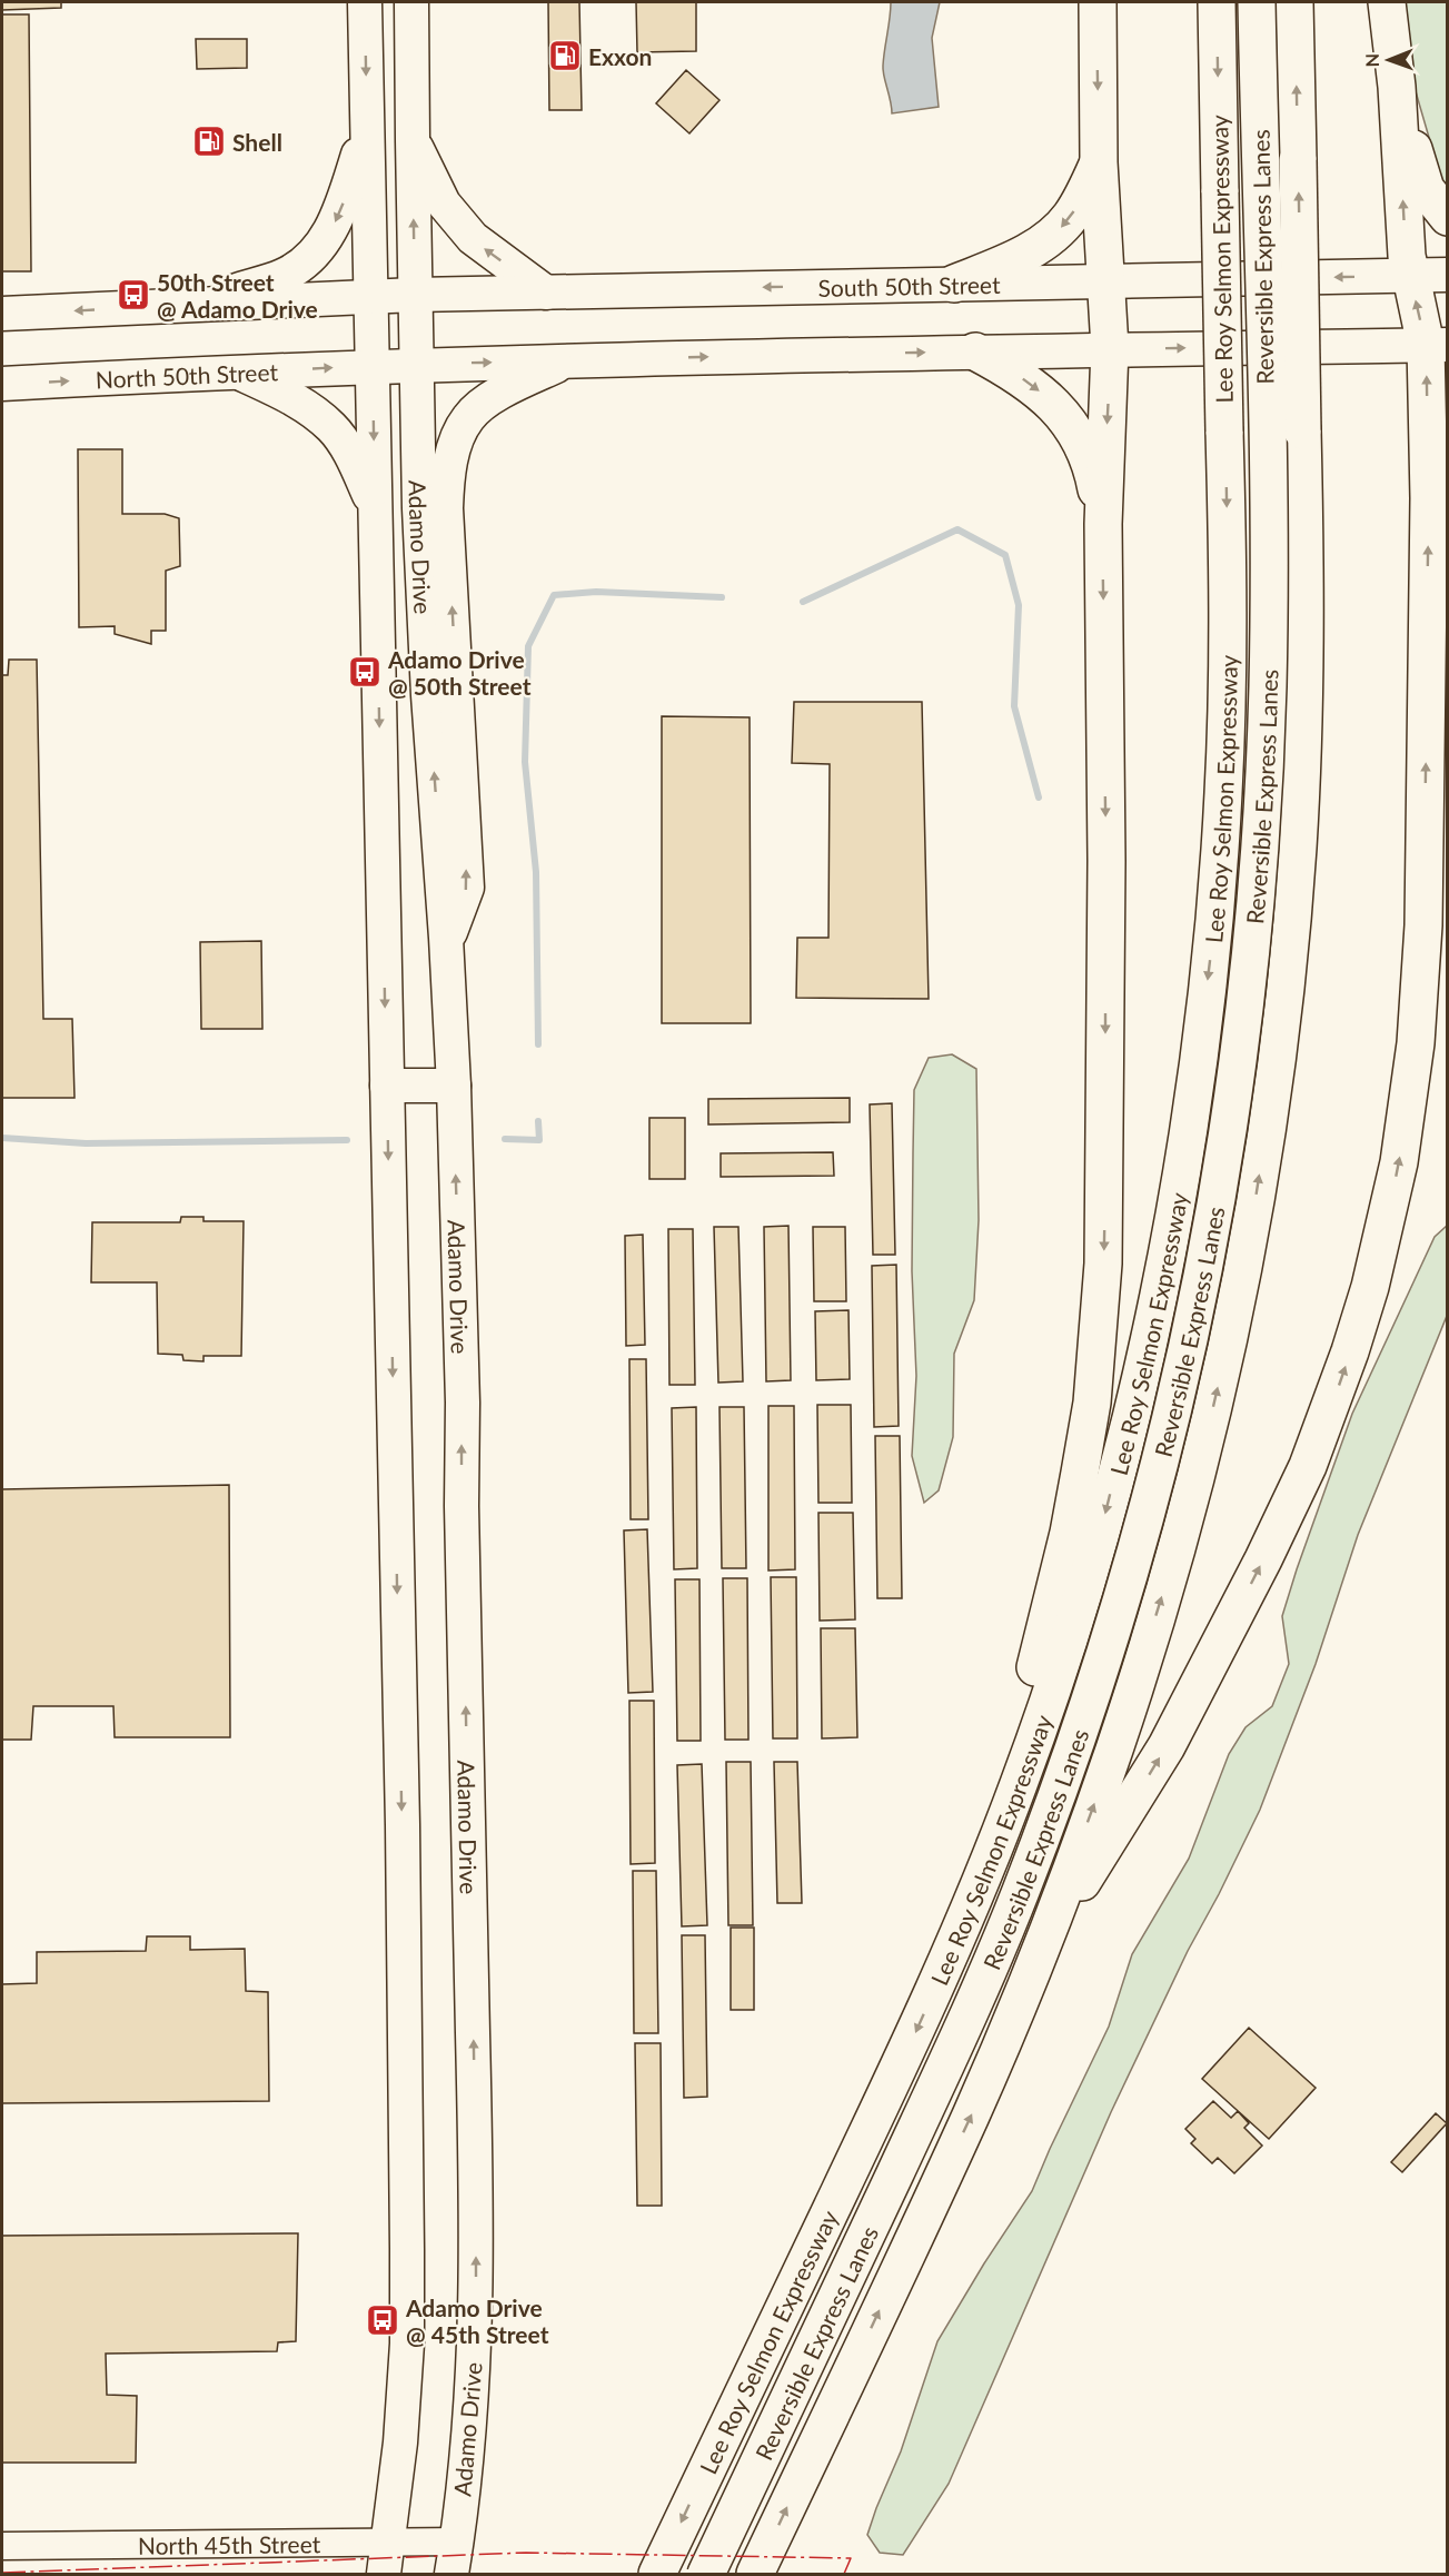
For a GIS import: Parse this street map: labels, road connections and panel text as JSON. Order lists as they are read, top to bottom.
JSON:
{
  "streets": {
    "highway": ["Reversible Express Lanes", "Lee Roy Selmon Expressway"],
    "main road": ["South 50th Street", "North 50th Street", "Adamo Drive"],
    "street": ["North 45th Street"]
  },
  "crossings": [
    ["South 50th Street", "Adamo Drive"],
    ["North 50th Street", "Adamo Drive"],
    ["Adamo Drive", "North 45th Street"]
  ],
  "places": {
    "fuel station": ["Exxon", "Shell"],
    "bus stop": ["50th Street @ Adamo Drive", "Adamo Drive @ 50th Street", "Adamo Drive @ 45th Street"]
  },
  "north": "left"
}
